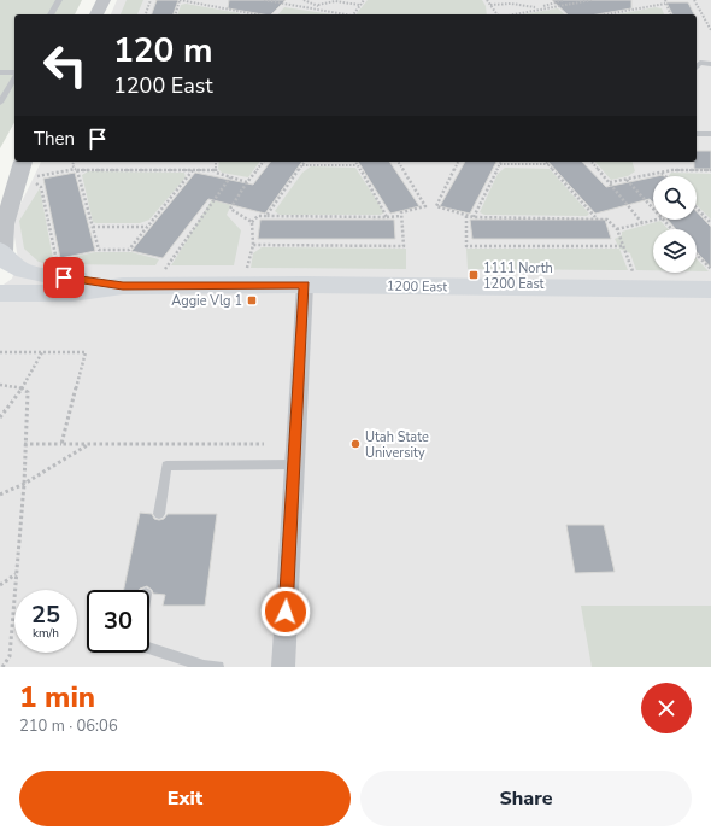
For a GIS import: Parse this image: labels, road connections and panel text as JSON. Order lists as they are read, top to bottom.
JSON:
{
  "streets": {
    "main road": ["1200 East"]
  },
  "places": {
    "transit": ["1111 North 1200 East", "Aggie Vlg 1"],
    "other": ["Utah State University"]
  },
  "page": {
    "turn": ["120 m", "1200 East"],
    "then": "Then",
    "speed": "25 km/h",
    "limit": "30",
    "heading": ["1 min", "210 m · 06:06"],
    "buttons": ["Exit", "Share"]
  }
}
